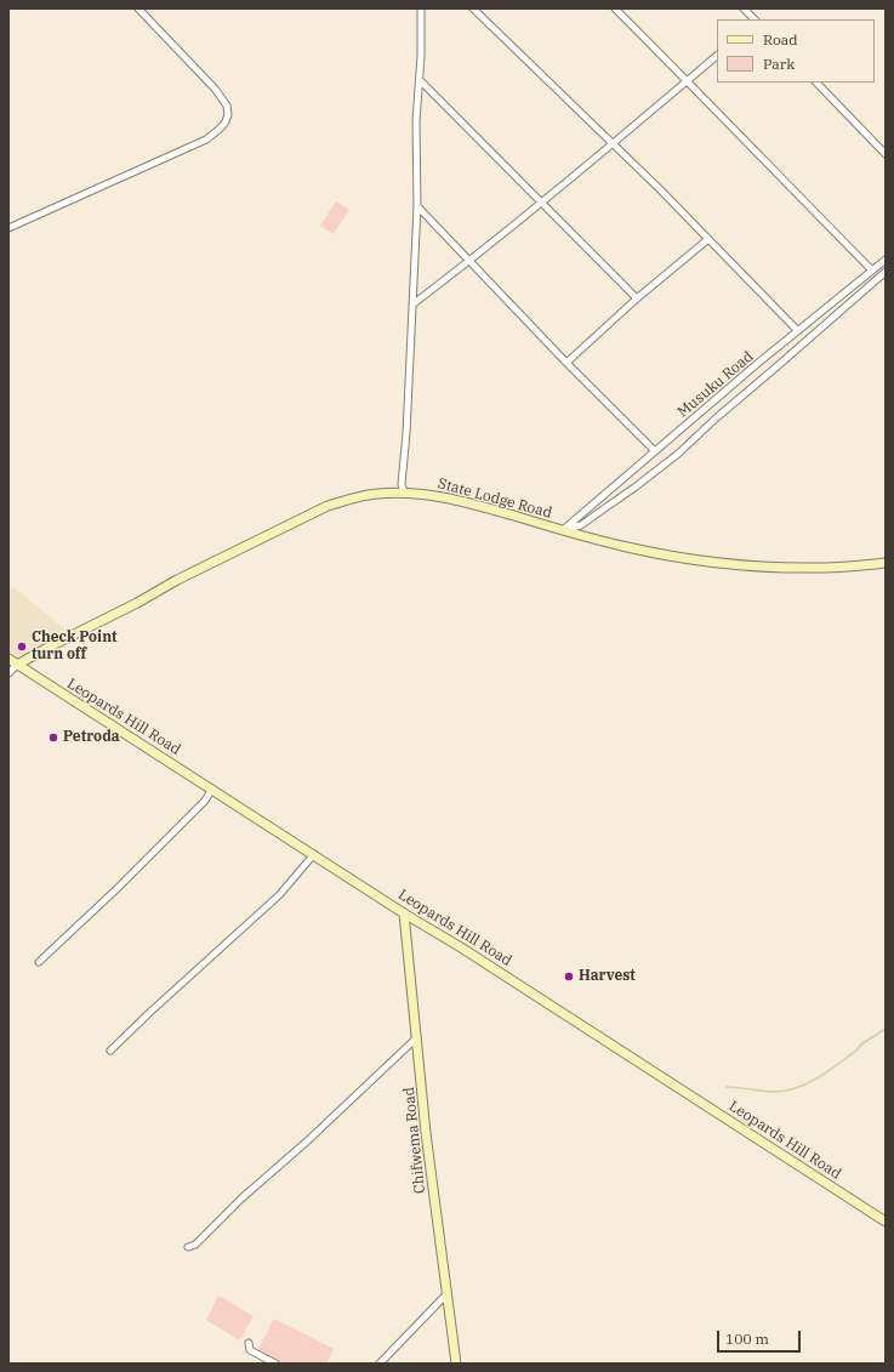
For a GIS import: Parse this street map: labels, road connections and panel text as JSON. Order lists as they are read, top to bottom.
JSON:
{
  "streets": {
    "street": [
      "Musuku Road",
      "State Lodge Road",
      "Leopards Hill Road",
      "Chifwema Road"
    ]
  },
  "crossings": [
    ["Musuku Road", "State Lodge Road"],
    ["State Lodge Road", "Leopards Hill Road"],
    ["Leopards Hill Road", "Chifwema Road"]
  ],
  "places": ["Check Point turn off", "Petroda", "Harvest"],
  "legend": ["Road", "Park"],
  "scale_bar": "100 m"
}
